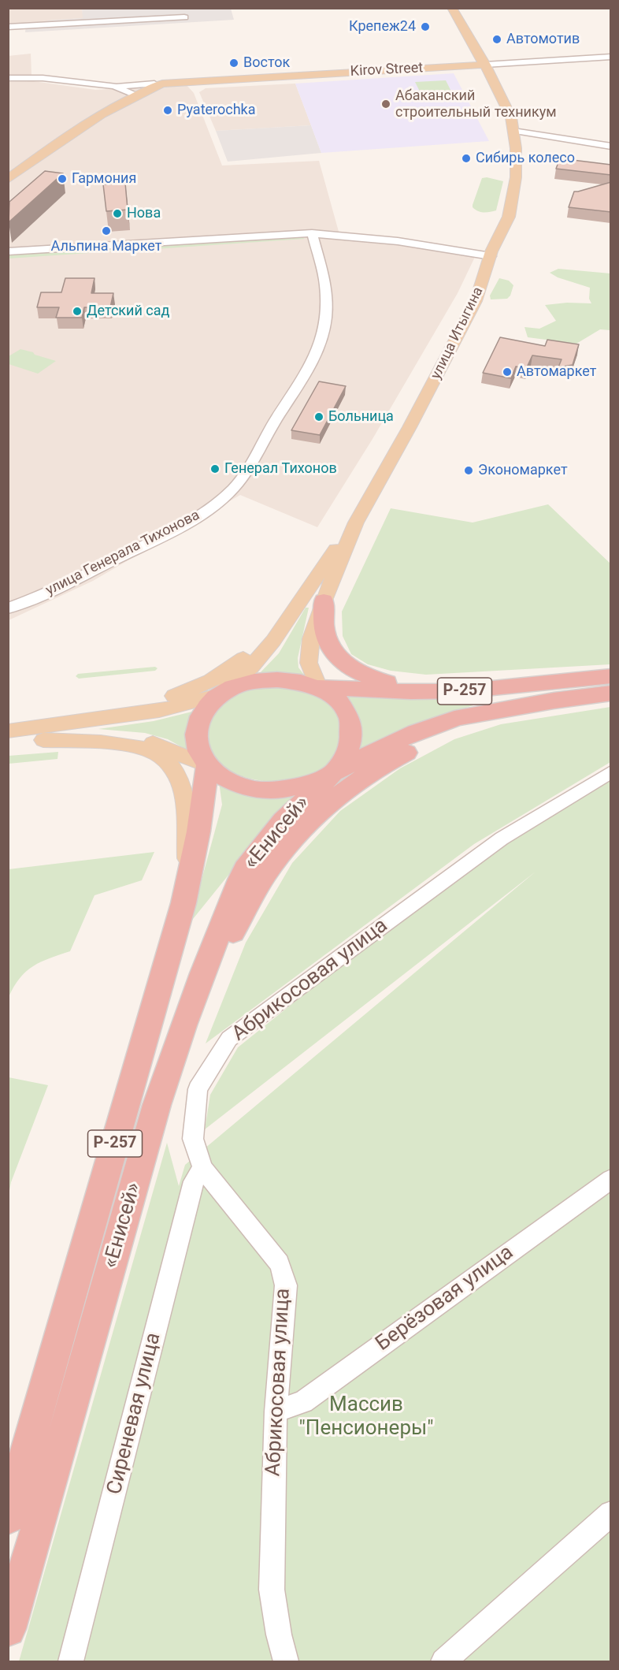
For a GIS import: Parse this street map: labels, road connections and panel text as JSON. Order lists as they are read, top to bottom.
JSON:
{
  "streets": {
    "highway": ["Р-257", "«Енисей»"],
    "main road": ["Kirov Street", "улица Итыгина"],
    "street": [
      "улица Генерала Тихонова",
      "Абрикосовая улица",
      "Берёзовая улица",
      "Сиреневая улица"
    ]
  },
  "crossings": [
    ["Kirov Street", "улица Итыгина"],
    ["улица Итыгина", "Р-257"],
    ["улица Итыгина", "«Енисей»"],
    ["Р-257", "«Енисей»"],
    ["Абрикосовая улица", "Берёзовая улица"],
    ["Абрикосовая улица", "Сиреневая улица"]
  ],
  "parks": ["Массив \"Пенсионеры\""],
  "places": [
    "Крепеж24",
    "Автомотив",
    "Восток",
    "Абаканский строительный техникум",
    "Pyaterochka",
    "Сибирь колесо",
    "Гармония",
    "Нова",
    "Альпина Маркет",
    "Детский сад",
    "Автомаркет",
    "Больница",
    "Генерал Тихонов",
    "Экономаркет"
  ]
}
